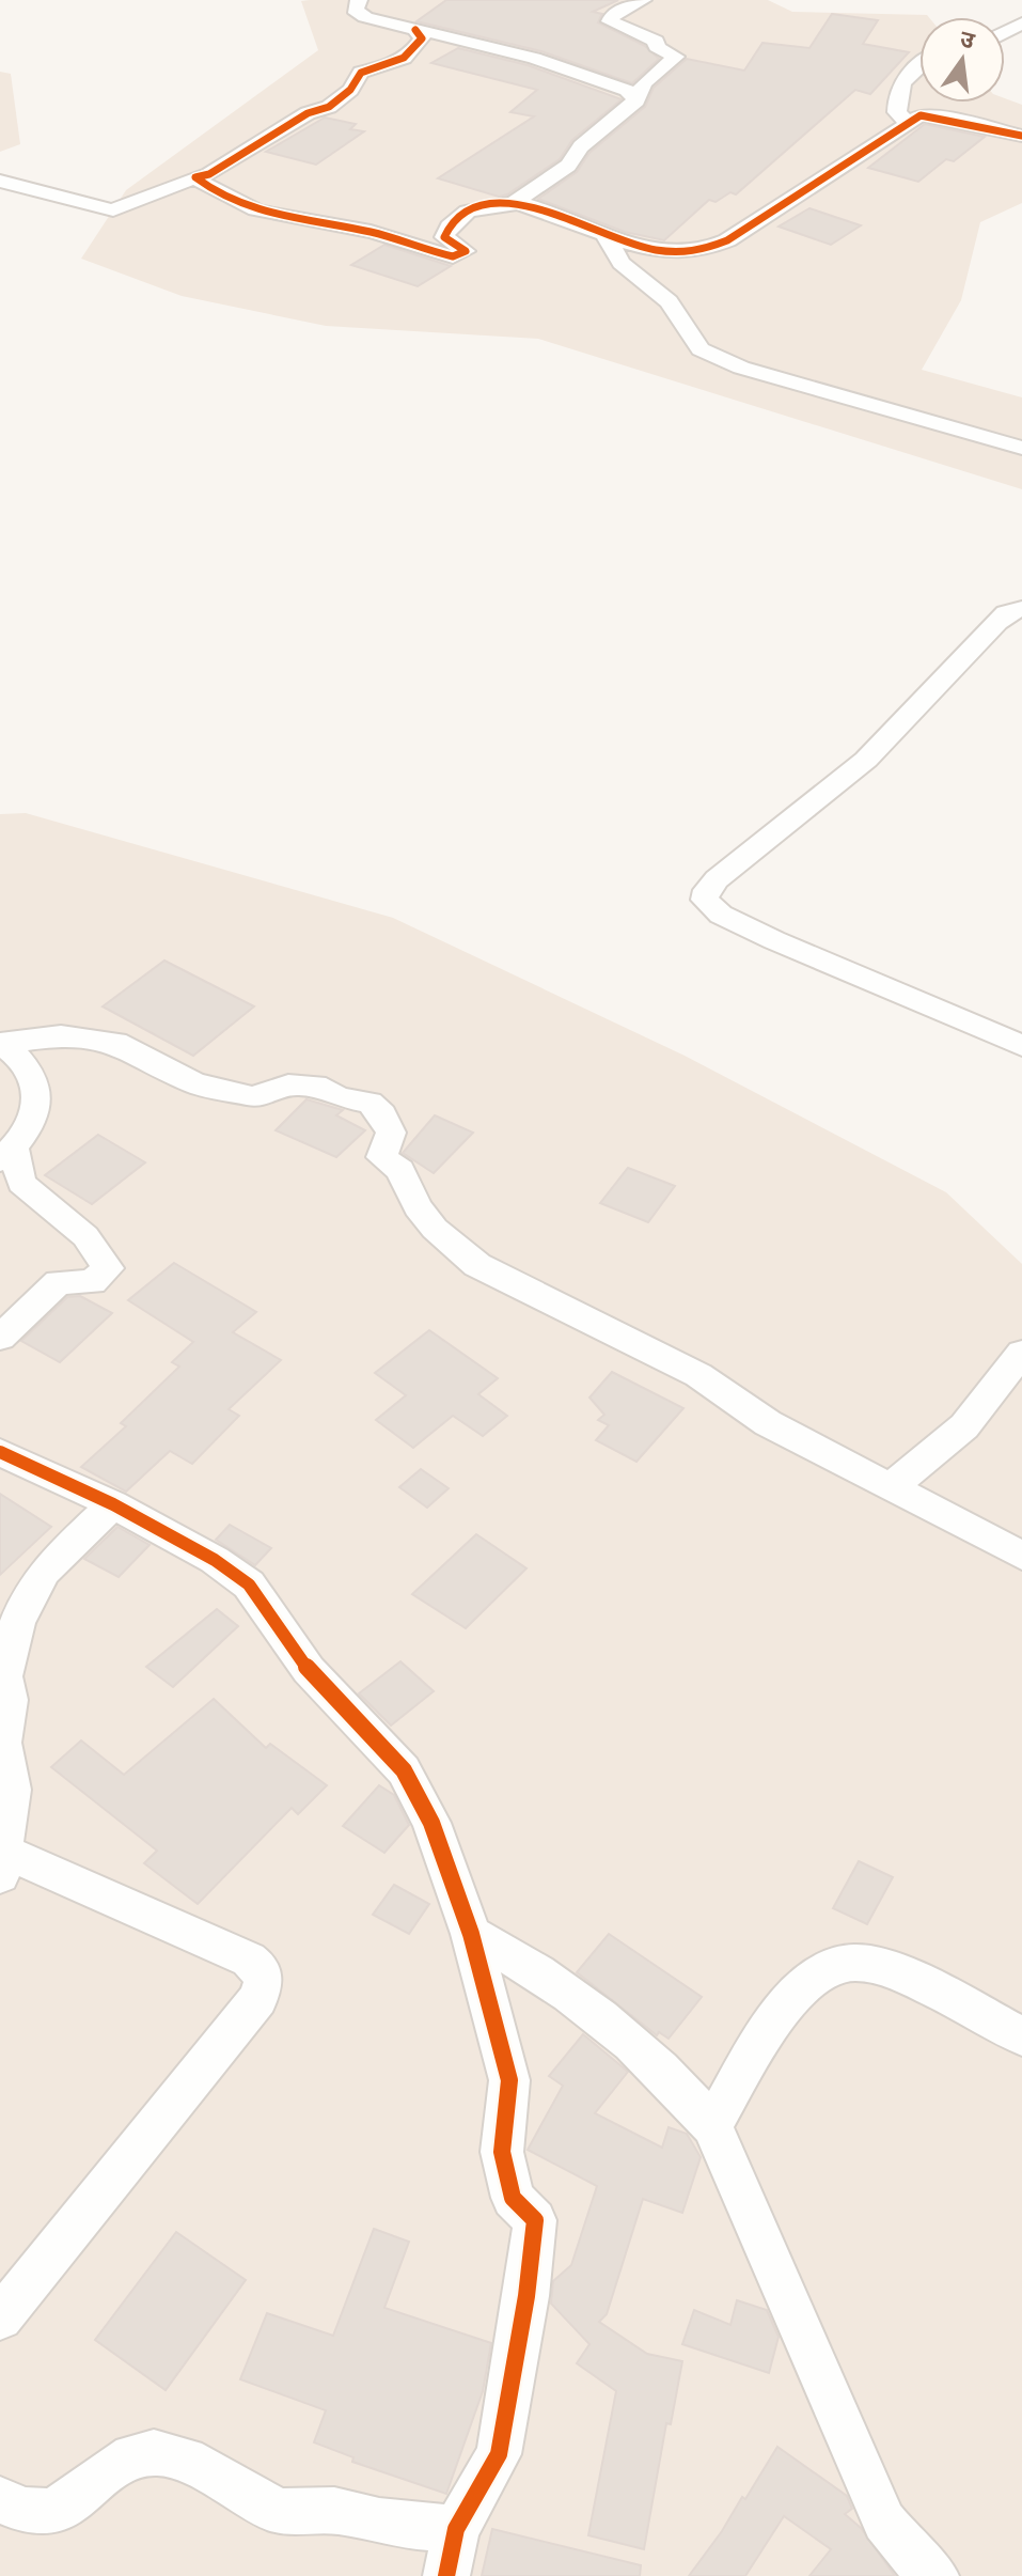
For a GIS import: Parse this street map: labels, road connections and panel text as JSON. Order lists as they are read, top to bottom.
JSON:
{
  "north": "top"
}
